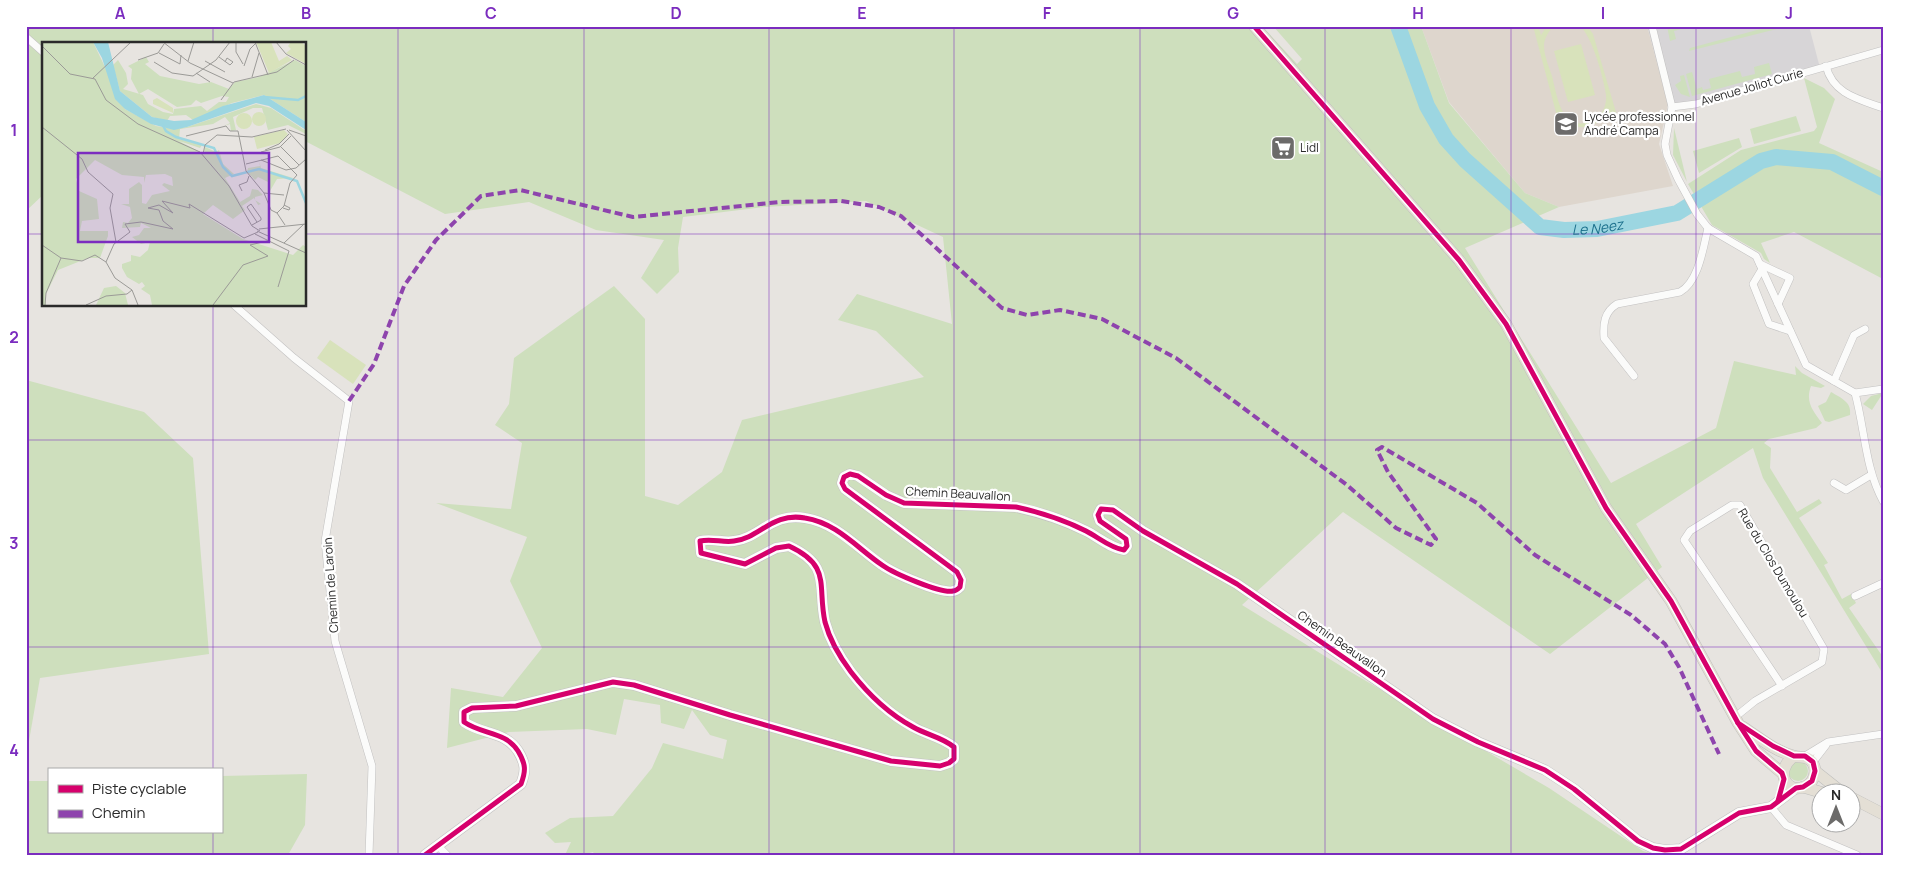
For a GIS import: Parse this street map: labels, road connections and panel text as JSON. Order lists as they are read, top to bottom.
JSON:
{
  "streets": {
    "street": [
      "Avenue Joliot Curie",
      "Chemin Beauvallon",
      "Rue du Clos Dumoulou",
      "Chemin de Laroin"
    ]
  },
  "water": ["Le Neez"],
  "places": {
    "school or university": ["Lycée professionnel André Campa"],
    "supermarket": ["Lidl"]
  },
  "legend": ["Piste cyclable", "Chemin"],
  "north": "top",
  "grid": {
    "columns": [
      "A",
      "B",
      "C",
      "D",
      "E",
      "F",
      "G",
      "H",
      "I",
      "J"
    ],
    "rows": [
      "1",
      "2",
      "3",
      "4"
    ]
  }
}
